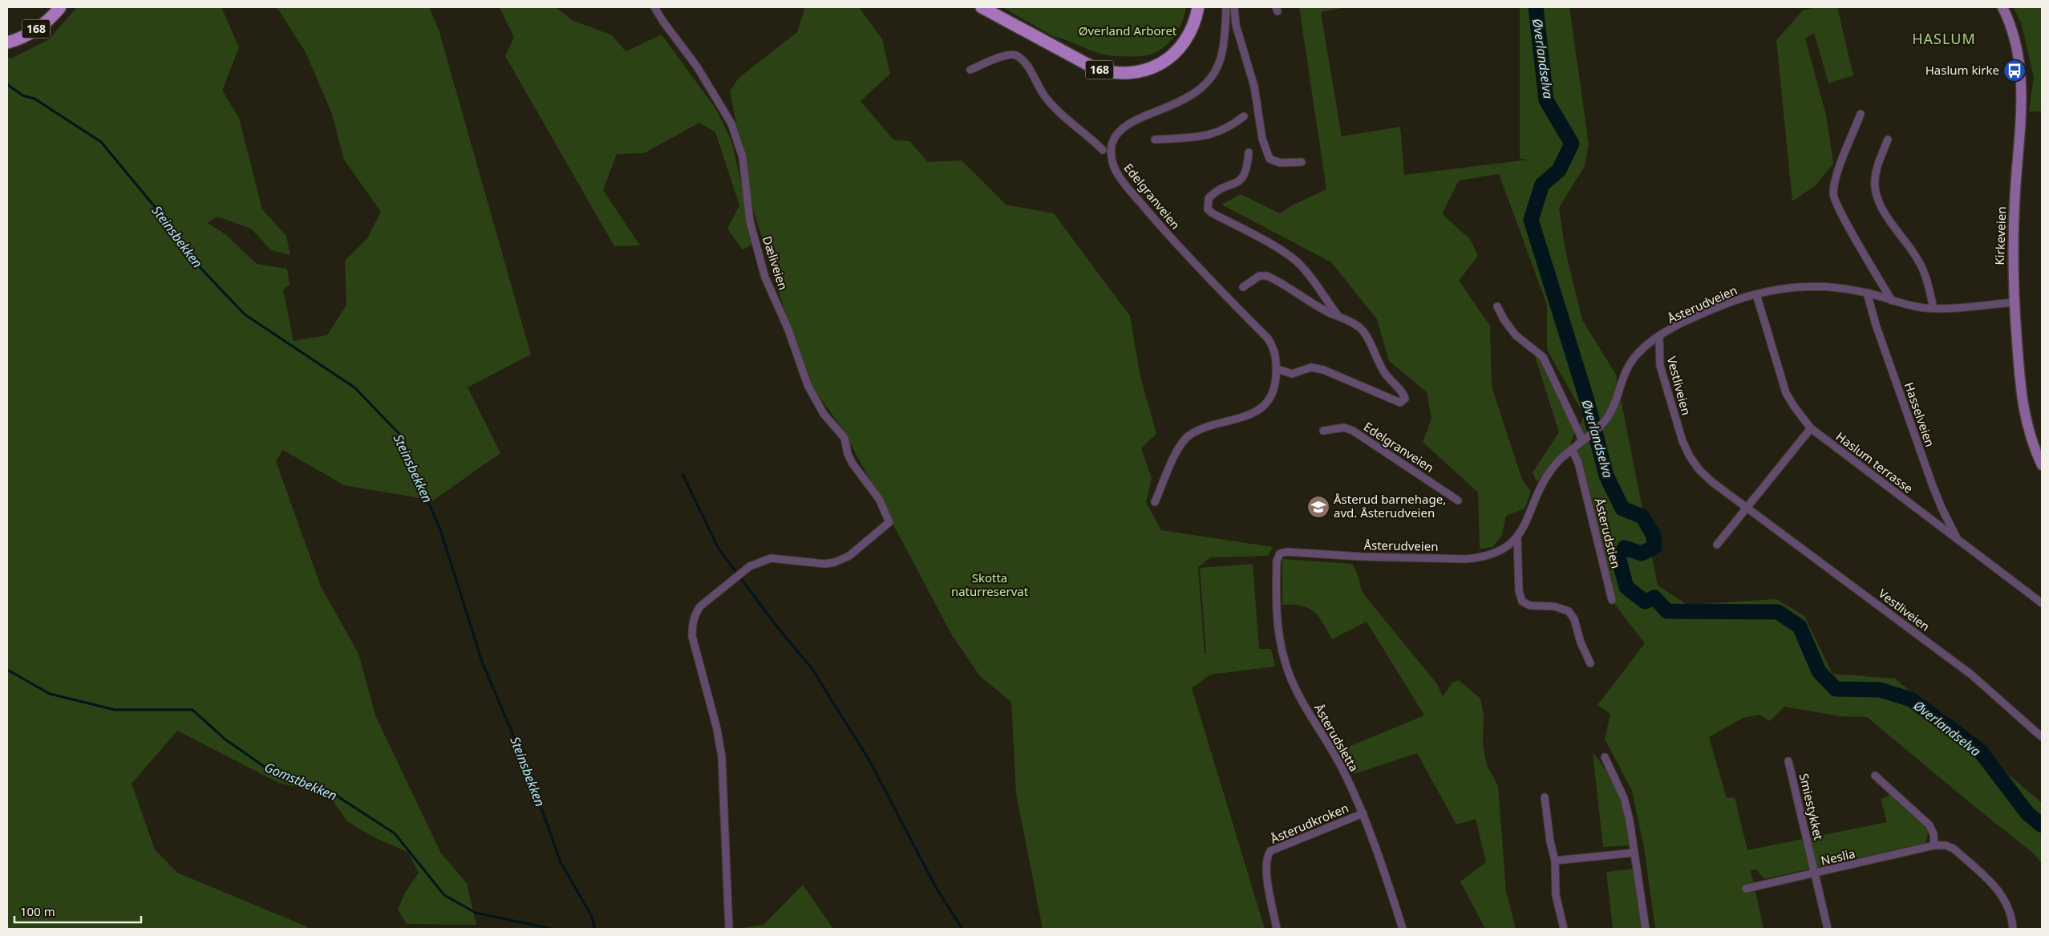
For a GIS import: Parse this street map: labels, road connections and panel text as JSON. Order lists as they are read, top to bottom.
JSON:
{
  "streets": {
    "main road": ["168", "Kirkeveien"],
    "street": [
      "Edelgranveien",
      "Dæliveien",
      "Åsterudveien",
      "Vestliveien",
      "Hasselveien",
      "Haslum terrasse",
      "Åsterudstien",
      "Åsterudsletta",
      "Smiestykket",
      "Åsterudkroken",
      "Neslia"
    ]
  },
  "crossings": [
    ["Kirkeveien", "Åsterudveien"],
    ["Åsterudveien", "Vestliveien"],
    ["Åsterudveien", "Hasselveien"],
    ["Åsterudveien", "Haslum terrasse"],
    ["Åsterudveien", "Åsterudstien"],
    ["Åsterudveien", "Åsterudsletta"],
    ["Hasselveien", "Haslum terrasse"],
    ["Åsterudsletta", "Åsterudkroken"],
    ["Smiestykket", "Neslia"]
  ],
  "districts": ["HASLUM"],
  "water": ["Øverlandselva", "Steinsbekken", "Gomstbekken"],
  "parks": ["Øverland Arboret", "Skotta naturreservat"],
  "places": {
    "bus stop": ["Haslum kirke"],
    "school or university": ["Åsterud barnehage, avd. Åsterudveien"]
  },
  "scale_bar": "100 m"
}
